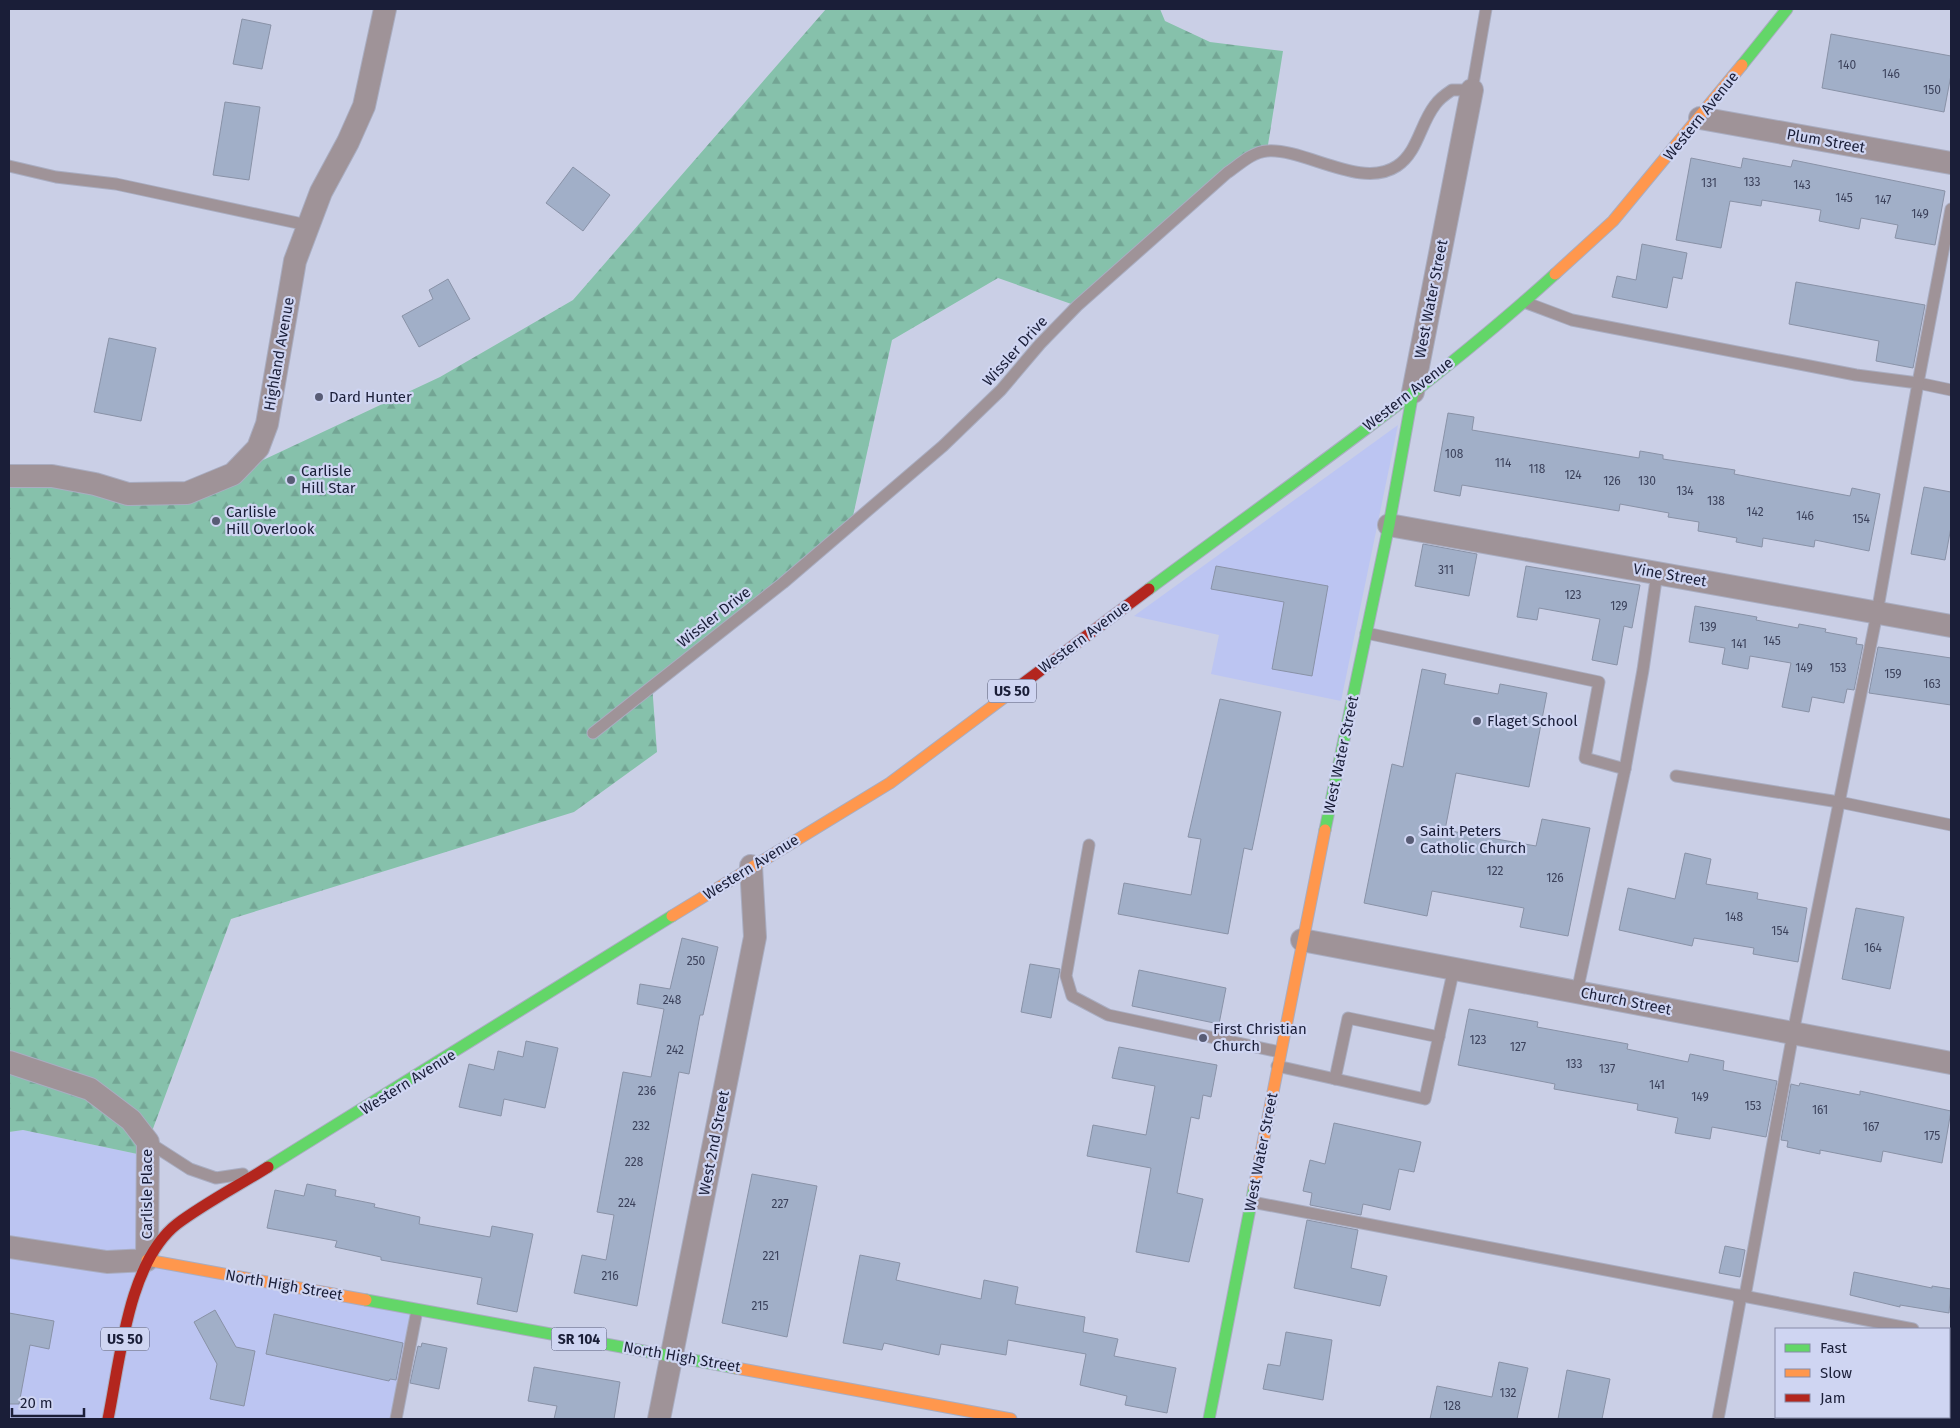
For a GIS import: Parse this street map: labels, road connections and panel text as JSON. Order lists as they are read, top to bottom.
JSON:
{
  "streets": {
    "main road": [
      "Western Avenue",
      "West Water Street",
      "US 50",
      "North High Street",
      "SR 104"
    ],
    "street": [
      "Plum Street",
      "Highland Avenue",
      "Vine Street",
      "Church Street",
      "West 2nd Street",
      "Carlisle Place"
    ],
    "lane": ["Wissler Drive"]
  },
  "crossings": [
    ["Western Avenue", "Plum Street"],
    ["Western Avenue", "West Water Street"],
    ["Western Avenue", "US 50"],
    ["Western Avenue", "West 2nd Street"],
    ["Western Avenue", "Carlisle Place"],
    ["Western Avenue", "North High Street"],
    ["West Water Street", "Wissler Drive"],
    ["West Water Street", "Vine Street"],
    ["West Water Street", "Church Street"],
    ["US 50", "Carlisle Place"],
    ["US 50", "North High Street"],
    ["West 2nd Street", "North High Street"],
    ["Carlisle Place", "North High Street"]
  ],
  "places": [
    "Dard Hunter",
    "Carlisle Hill Star",
    "Carlisle Hill Overlook",
    "Flaget School",
    "Saint Peters Catholic Church",
    "First Christian Church"
  ],
  "house_numbers": [
    "140",
    "146",
    "150",
    "133",
    "131",
    "143",
    "145",
    "147",
    "149",
    "108",
    "114",
    "118",
    "124",
    "126",
    "130",
    "134",
    "138",
    "142",
    "146",
    "154",
    "311",
    "123",
    "129",
    "139",
    "145",
    "141",
    "149",
    "153",
    "159",
    "163",
    "122",
    "126",
    "148",
    "154",
    "164",
    "250",
    "248",
    "123",
    "127",
    "242",
    "133",
    "137",
    "141",
    "236",
    "149",
    "153",
    "161",
    "232",
    "167",
    "175",
    "228",
    "224",
    "227",
    "221",
    "216",
    "215",
    "132",
    "128"
  ],
  "legend": ["Fast", "Slow", "Jam"],
  "scale_bar": "20 m"
}
